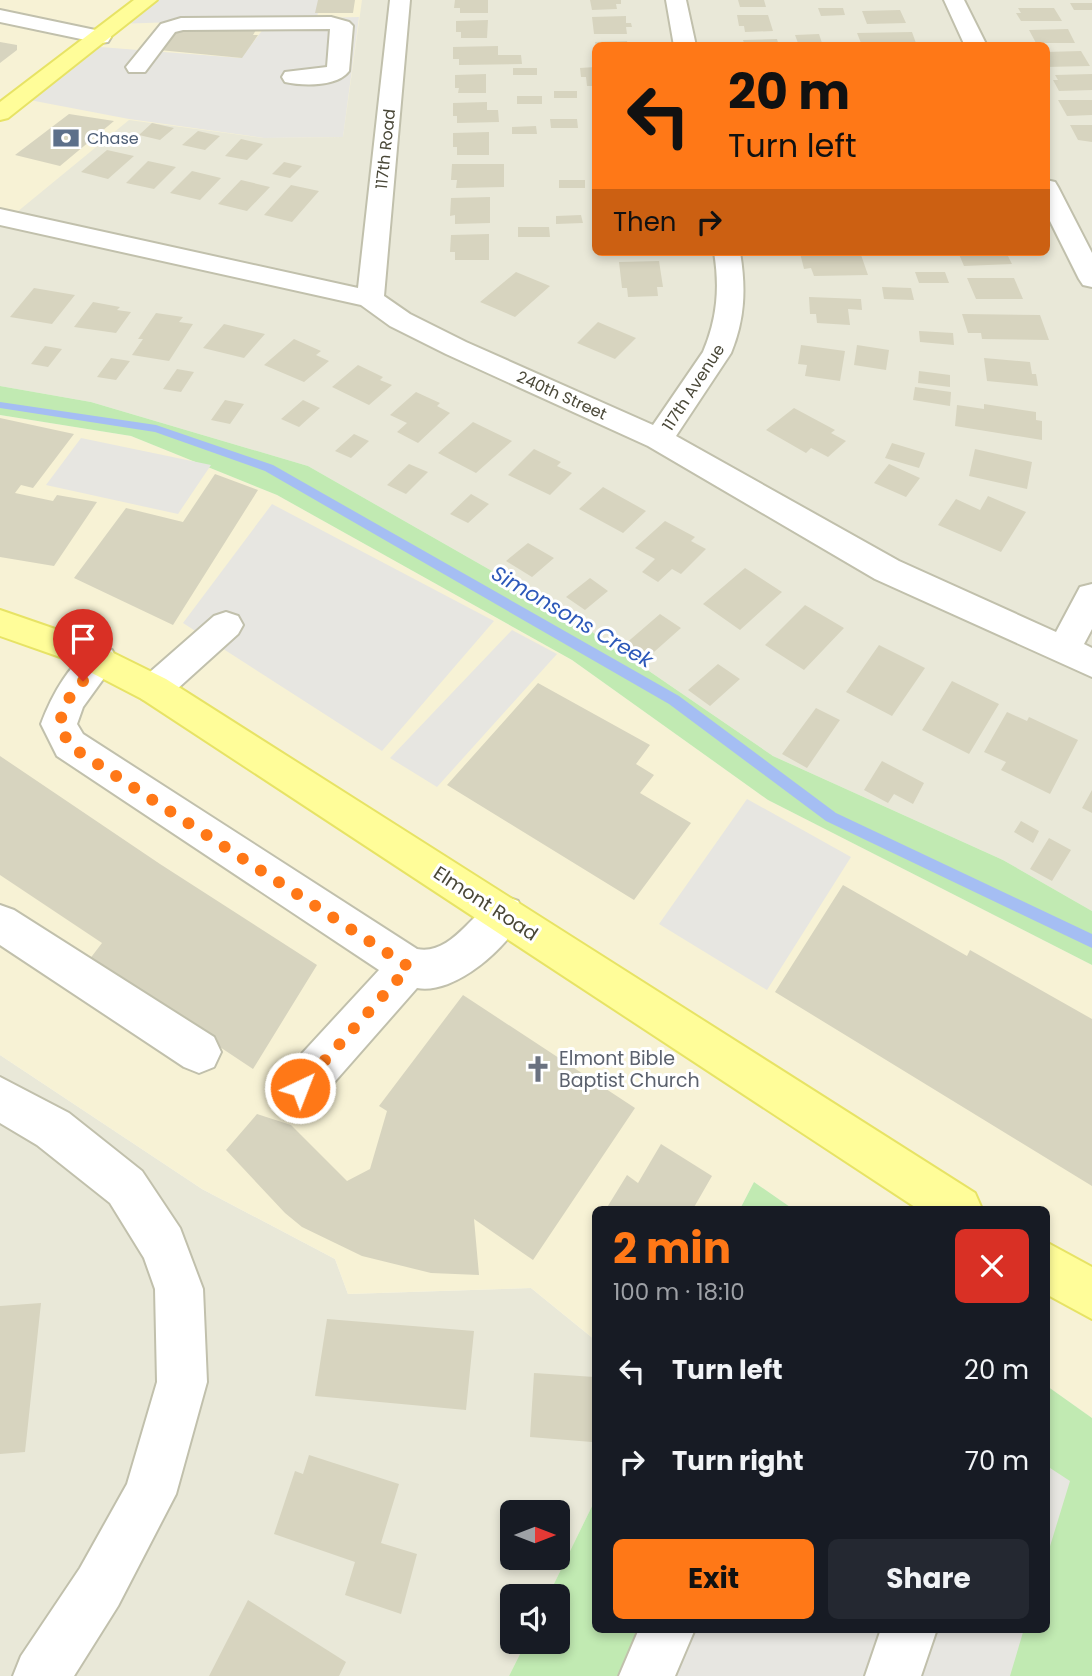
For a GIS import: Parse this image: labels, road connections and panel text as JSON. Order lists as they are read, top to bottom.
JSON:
{
  "streets": {
    "main road": ["Elmont Road"],
    "street": ["117th Road", "117th Avenue", "240th Street"]
  },
  "crossings": [
    ["117th Road", "240th Street"],
    ["117th Avenue", "240th Street"]
  ],
  "water": ["Simonsons Creek"],
  "places": {
    "bank": ["Chase"],
    "church": ["Elmont Bible Baptist Church"]
  },
  "north": "right",
  "page": {
    "turn": ["20 m", "Turn left"],
    "then": "Then",
    "heading": ["2 min", "100 m · 18:10"],
    "list": [
      {
        "name": "Turn left",
        "value": "20 m"
      },
      {
        "name": "Turn right",
        "value": "70 m"
      }
    ],
    "buttons": ["Exit", "Share"]
  }
}
